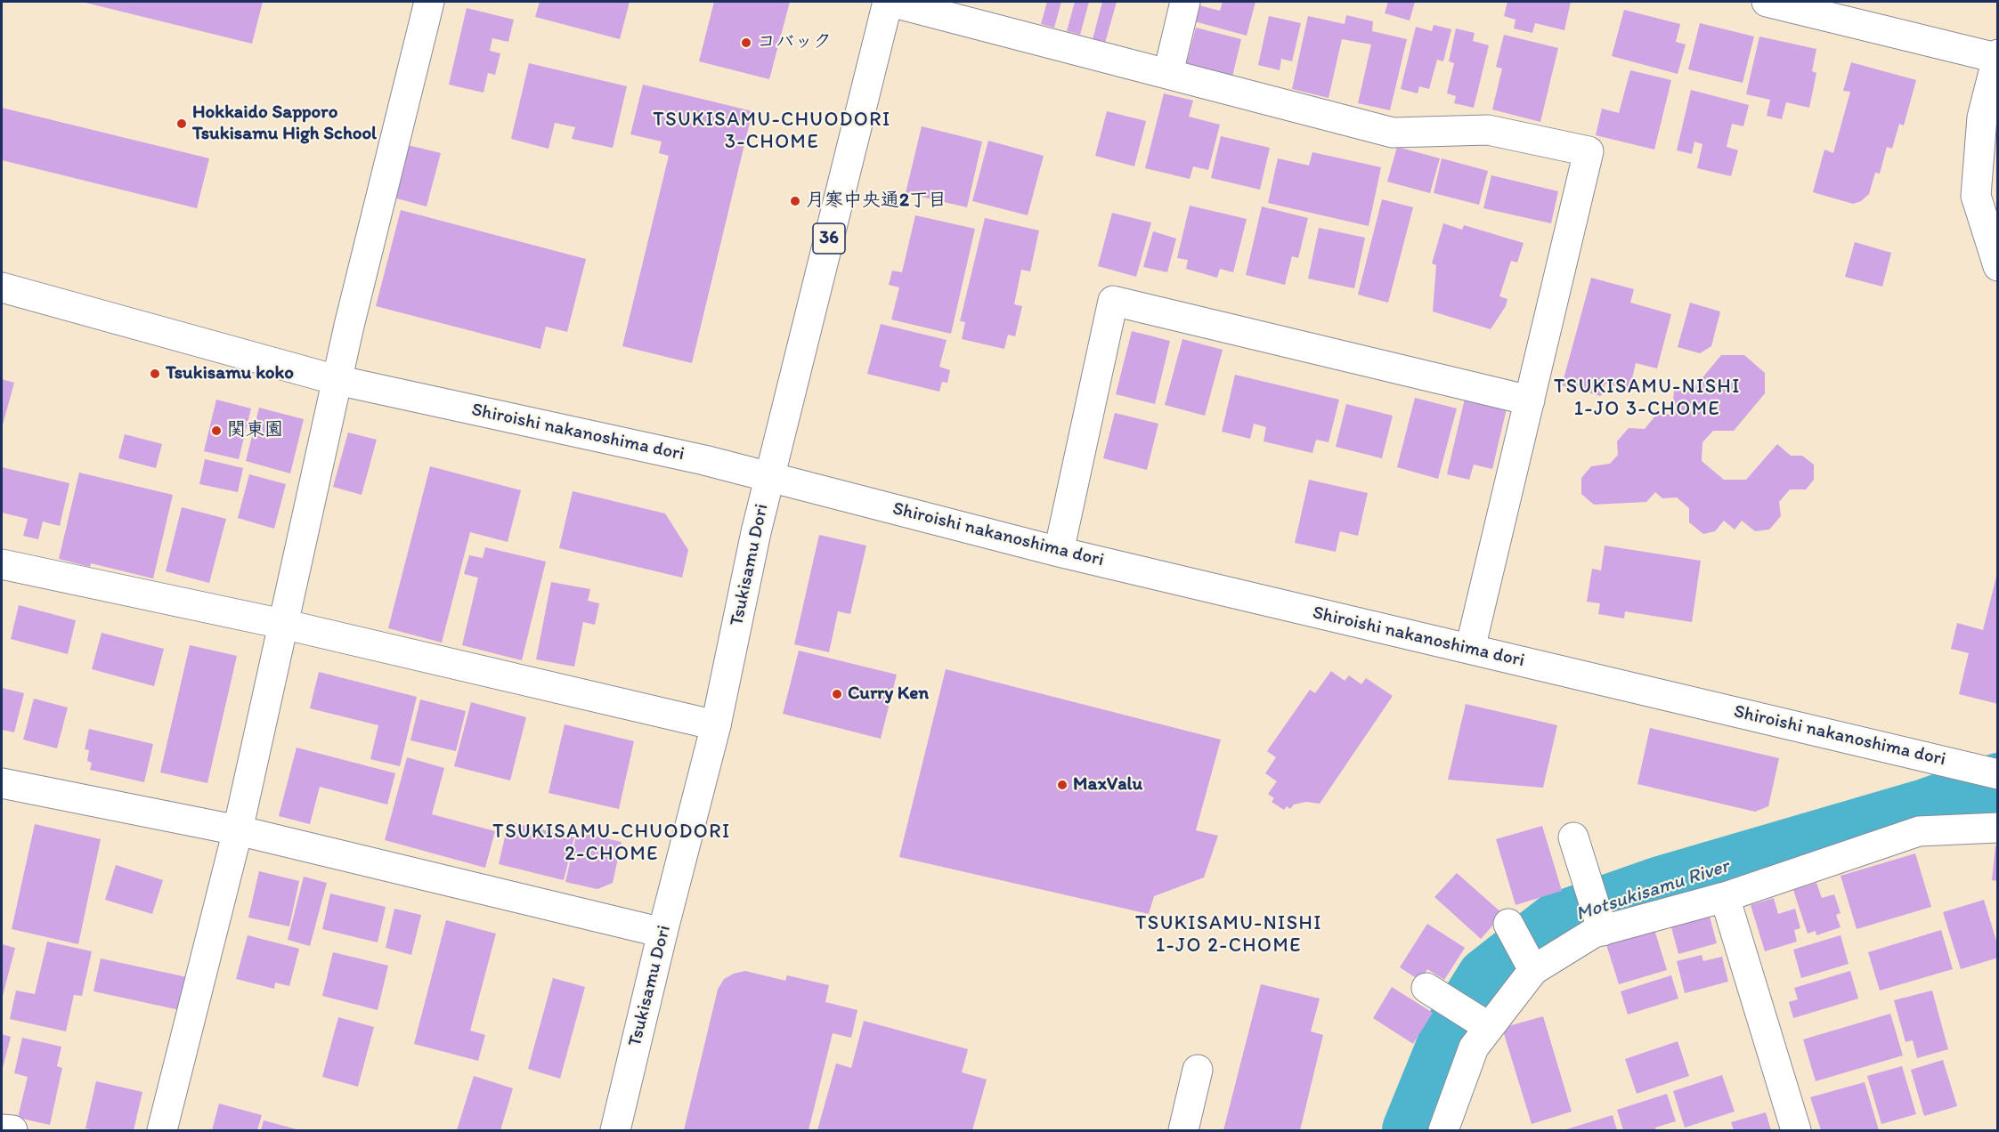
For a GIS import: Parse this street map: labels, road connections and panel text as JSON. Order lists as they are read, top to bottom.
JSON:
{
  "streets": {
    "main road": ["36", "Shiroishi nakanoshima dori", "Tsukisamu Dori"]
  },
  "crossings": [
    ["Shiroishi nakanoshima dori", "Tsukisamu Dori"]
  ],
  "districts": [
    "TSUKISAMU-CHUODORI 3-CHOME",
    "TSUKISAMU-NISHI 1-JO 3-CHOME",
    "TSUKISAMU-CHUODORI 2-CHOME",
    "TSUKISAMU-NISHI 1-JO 2-CHOME"
  ],
  "water": ["Motsukisamu River"],
  "places": [
    "コバック",
    "Hokkaido Sapporo Tsukisamu High School",
    "月寒中央通2丁目",
    "Tsukisamu koko",
    "関東園",
    "Curry Ken",
    "MaxValu"
  ]
}
